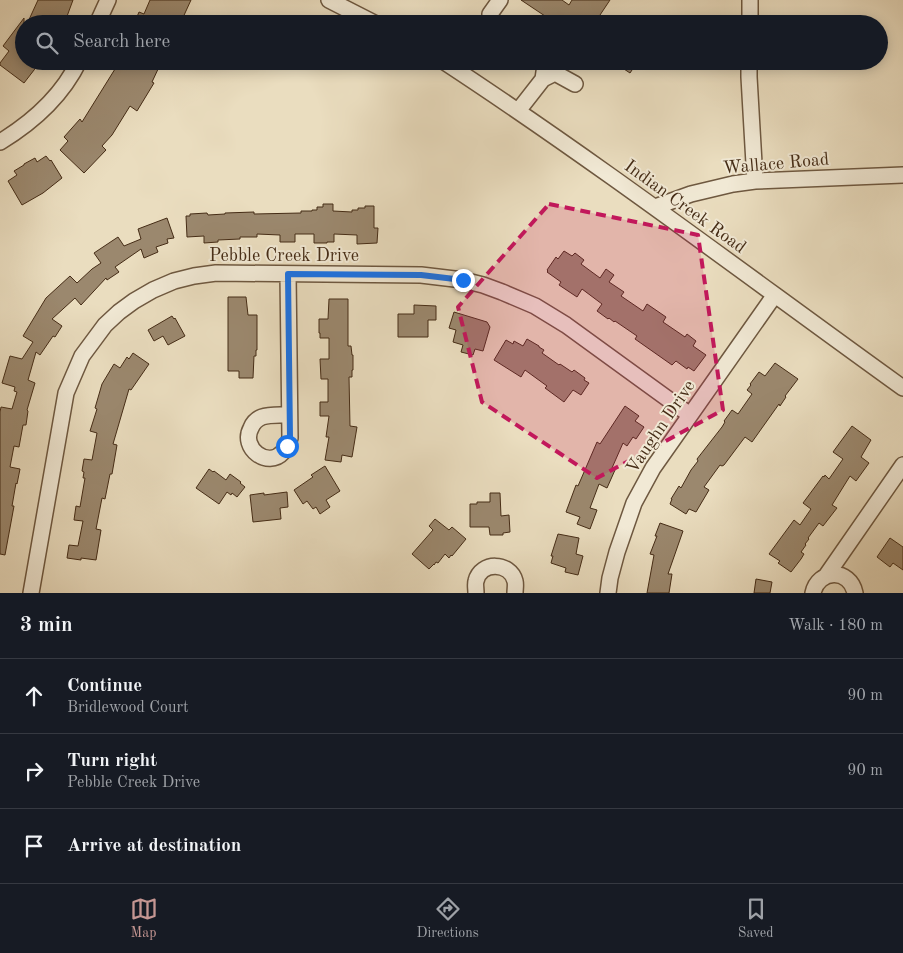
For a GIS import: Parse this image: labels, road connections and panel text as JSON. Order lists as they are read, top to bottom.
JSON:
{
  "streets": {
    "street": [
      "Wallace Road",
      "Indian Creek Road",
      "Pebble Creek Drive",
      "Vaughn Drive"
    ]
  },
  "crossings": [
    ["Wallace Road", "Indian Creek Road"],
    ["Indian Creek Road", "Vaughn Drive"],
    ["Pebble Creek Drive", "Vaughn Drive"]
  ],
  "page": {
    "search": "Search here",
    "heading": ["3 min", "Walk · 180 m"],
    "list": [
      ["Continue", "Bridlewood Court", "90 m"],
      ["Turn right", "Pebble Creek Drive", "90 m"],
      "Arrive at destination"
    ],
    "nav": ["Map", "Directions", "Saved"]
  }
}
